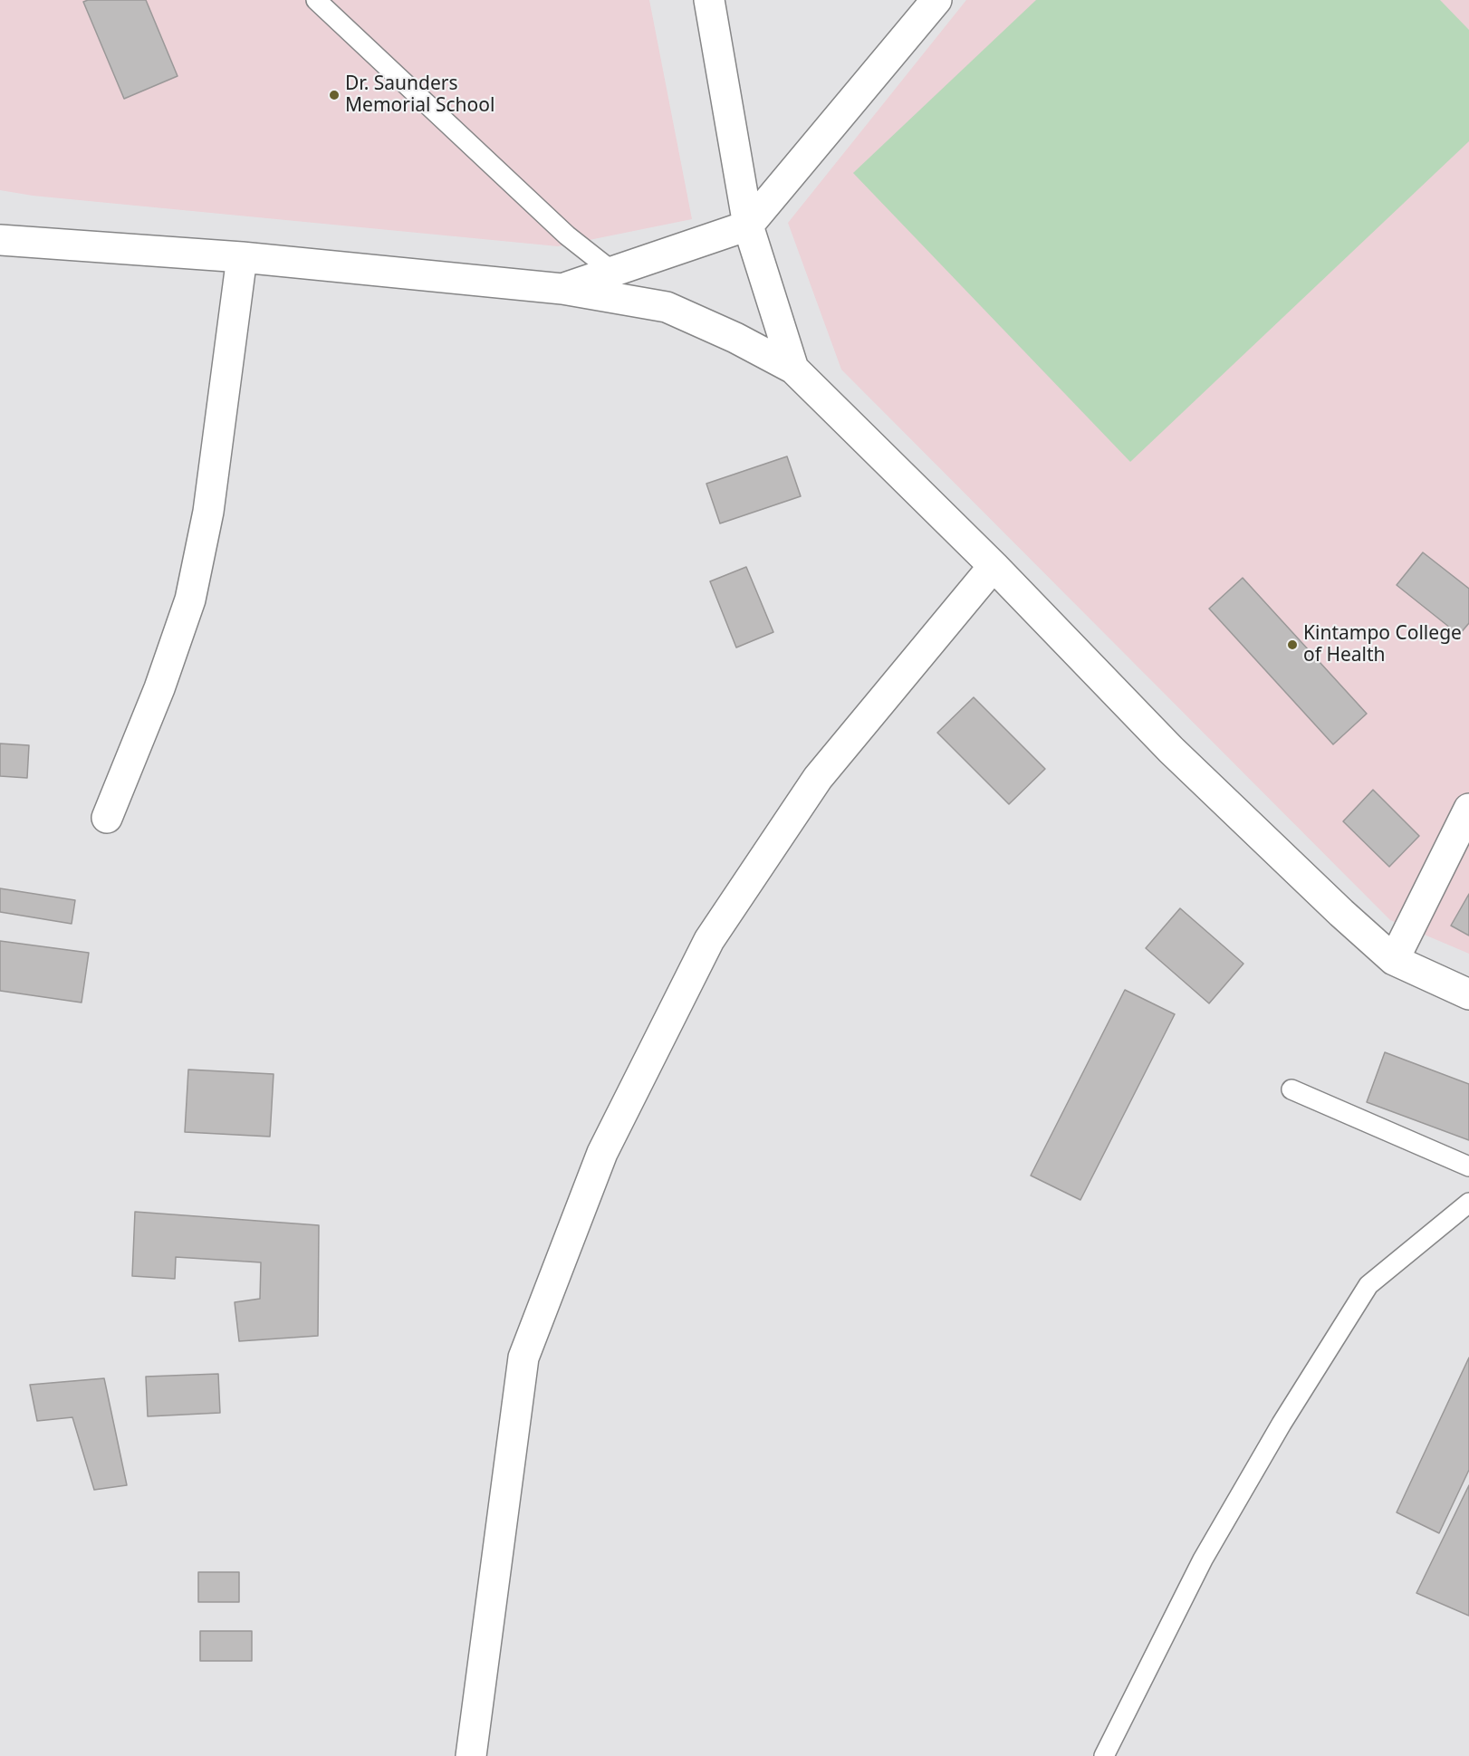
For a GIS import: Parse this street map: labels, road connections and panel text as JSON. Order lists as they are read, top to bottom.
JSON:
{
  "places": ["Dr. Saunders Memorial School", "Kintampo College of Health"]
}
